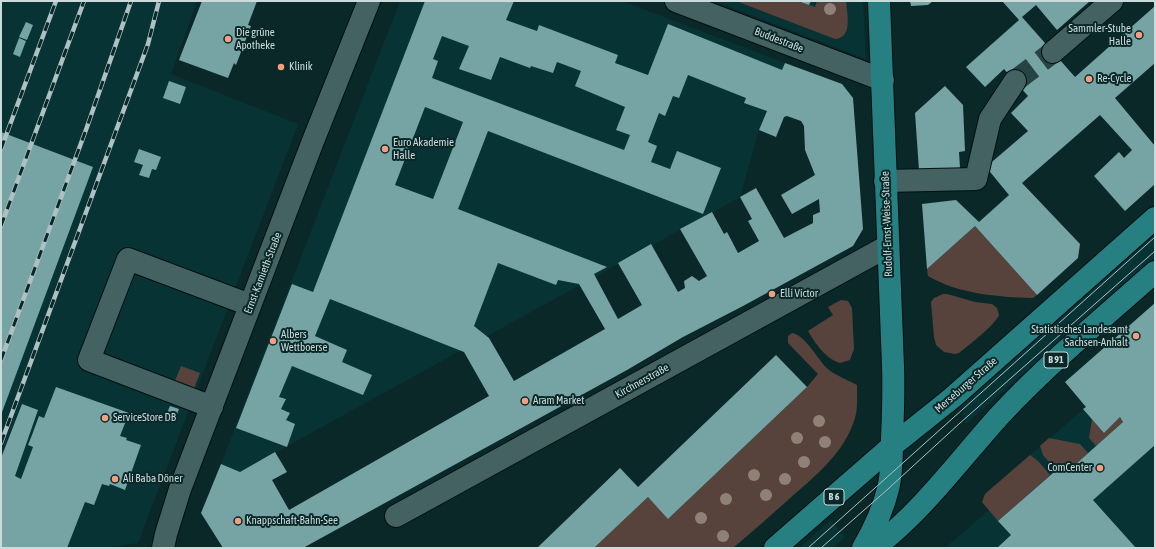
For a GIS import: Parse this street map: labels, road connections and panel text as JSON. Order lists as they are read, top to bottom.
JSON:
{
  "streets": {
    "main road": [
      "Rudolf-Ernst-Weise-Straße",
      "B 91",
      "Merseburger Straße",
      "B 6"
    ],
    "street": ["Buddestraße", "Ernst-Kamieth-Straße", "Kirchnerstraße"]
  },
  "crossings": [
    ["Buddestraße", "Rudolf-Ernst-Weise-Straße"],
    ["Rudolf-Ernst-Weise-Straße", "Kirchnerstraße"],
    ["Rudolf-Ernst-Weise-Straße", "Merseburger Straße"]
  ],
  "places": [
    "Sammler-Stube Halle",
    "Die grüne Apotheke",
    "Klinik",
    "Re-Cycle",
    "Euro Akademie Halle",
    "Elli Victor",
    "Statistisches Landesamt Sachsen-Anhalt",
    "Albers Wettboerse",
    "Aram Market",
    "ServiceStore DB",
    "ComCenter",
    "Ali Baba Döner",
    "Knappschaft-Bahn-See"
  ]
}
